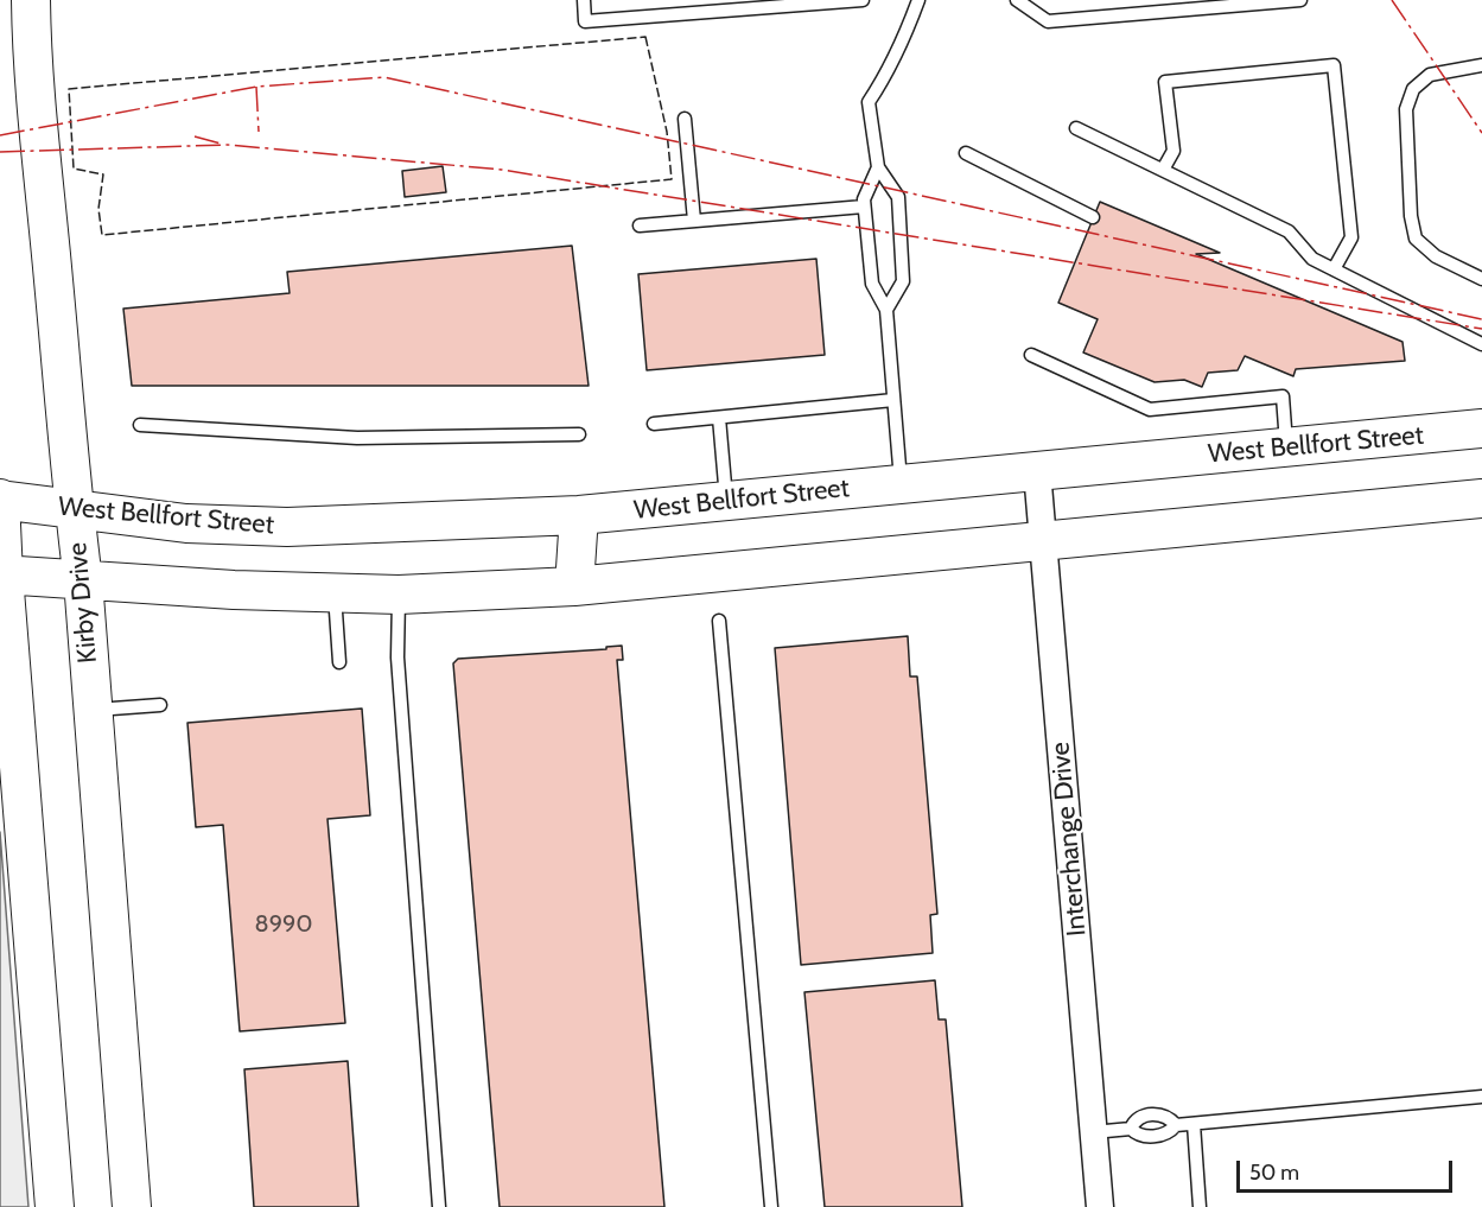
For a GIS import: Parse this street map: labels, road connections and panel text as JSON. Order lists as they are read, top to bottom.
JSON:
{
  "streets": {
    "main road": ["West Bellfort Street", "Kirby Drive"],
    "street": ["Interchange Drive"]
  },
  "crossings": [
    ["West Bellfort Street", "Kirby Drive"],
    ["West Bellfort Street", "Interchange Drive"]
  ],
  "house_numbers": ["8990"],
  "scale_bar": "50 m"
}
